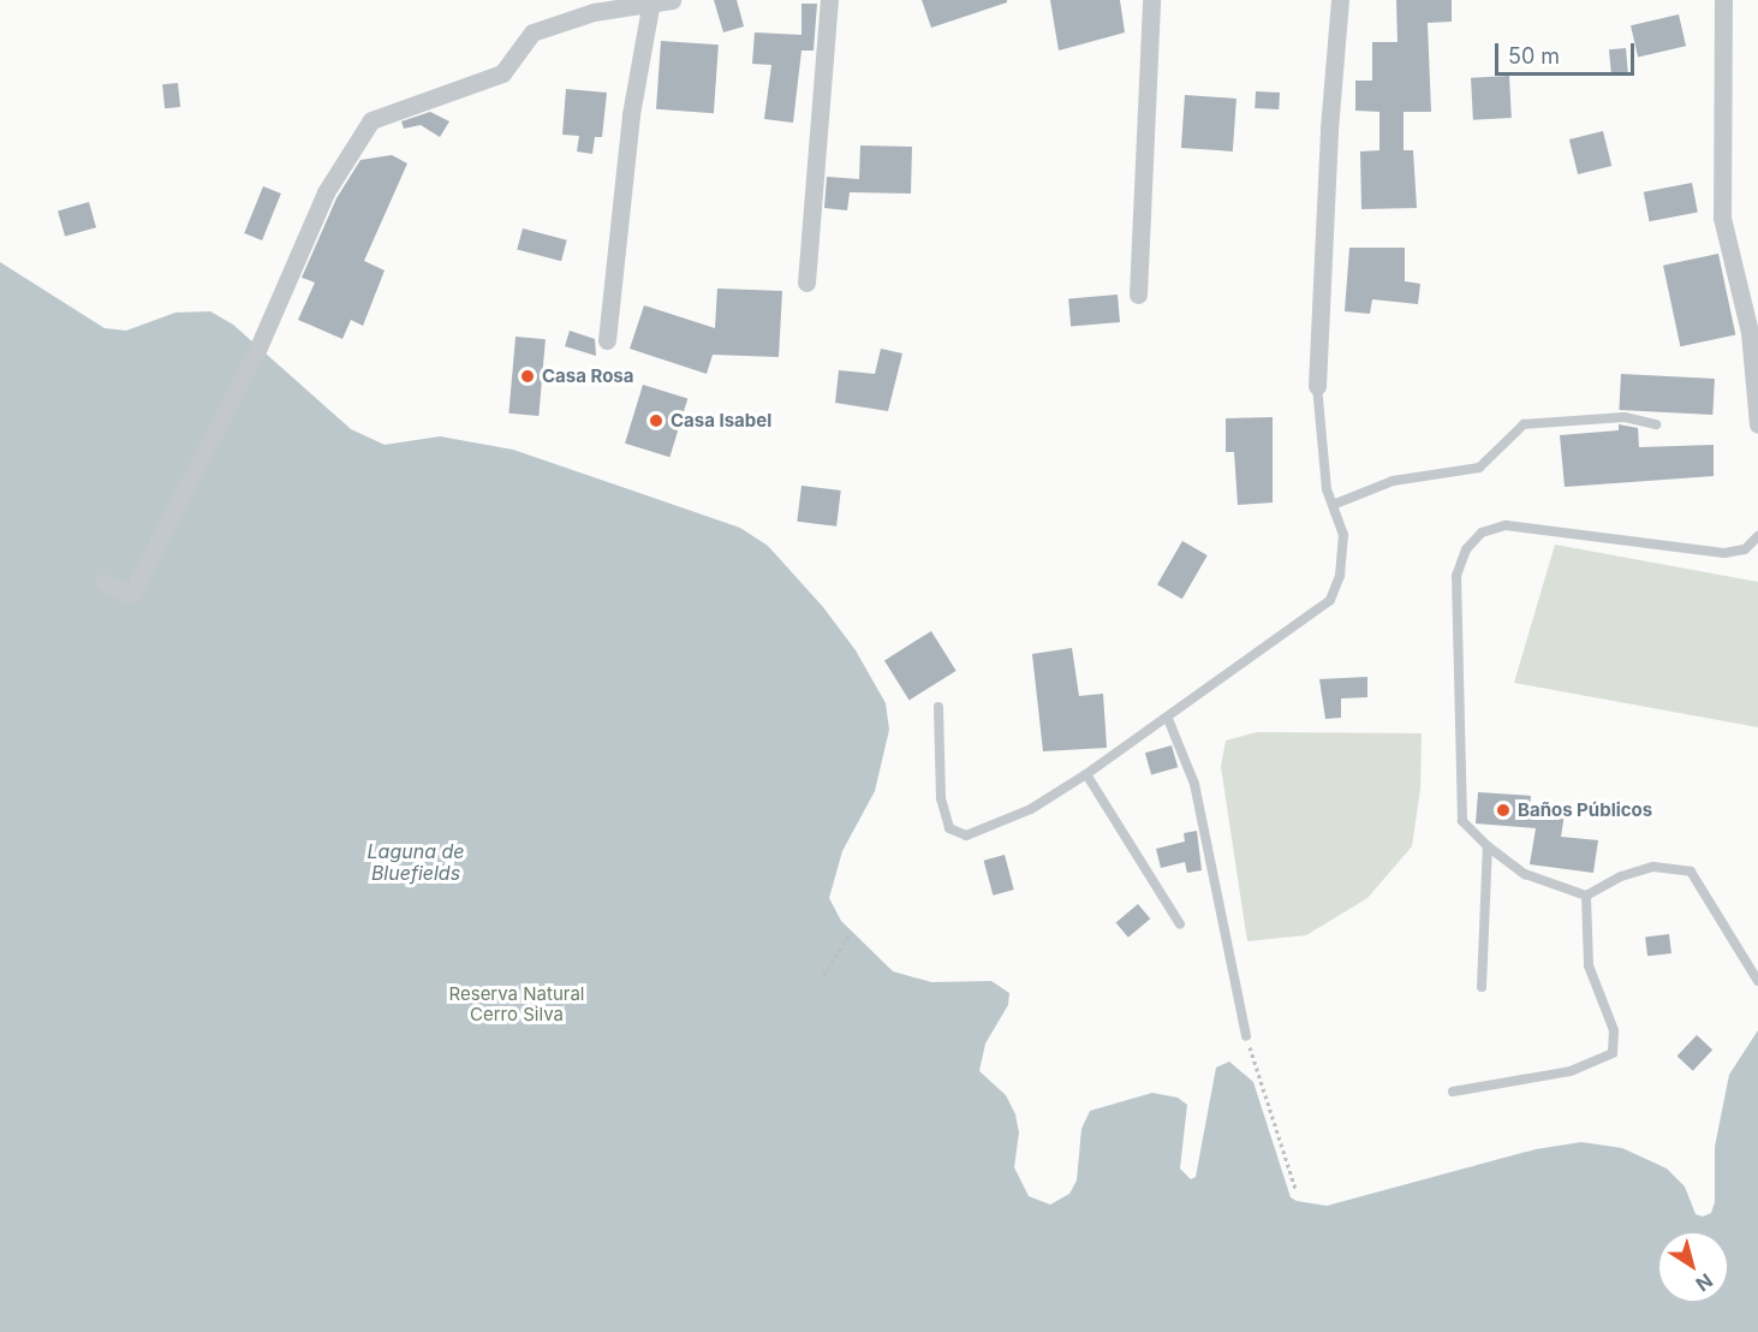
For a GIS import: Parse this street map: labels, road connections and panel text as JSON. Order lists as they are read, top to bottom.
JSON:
{
  "water": ["Laguna de Bluefields"],
  "parks": ["Reserva Natural Cerro Silva"],
  "places": ["Casa Rosa", "Casa Isabel", "Baños Públicos"],
  "scale_bar": "50 m",
  "north": "bottom right"
}
